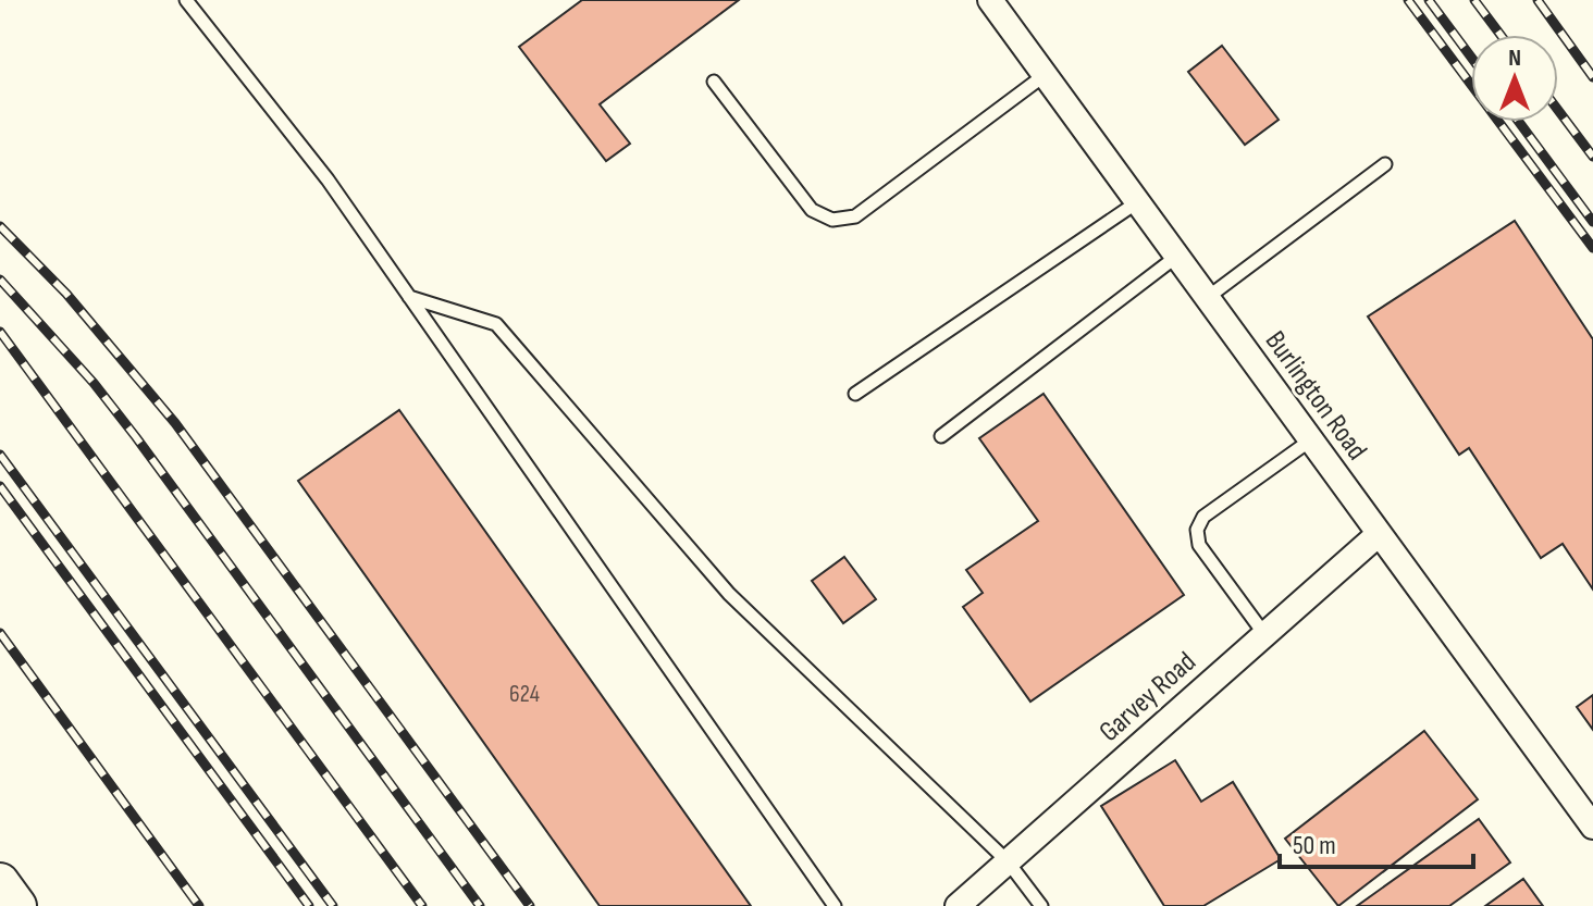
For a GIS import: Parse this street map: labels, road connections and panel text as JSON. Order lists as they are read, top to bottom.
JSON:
{
  "streets": {
    "street": ["Burlington Road", "Garvey Road"]
  },
  "crossings": [
    ["Burlington Road", "Garvey Road"]
  ],
  "house_numbers": ["624"],
  "scale_bar": "50 m",
  "north": "top"
}
